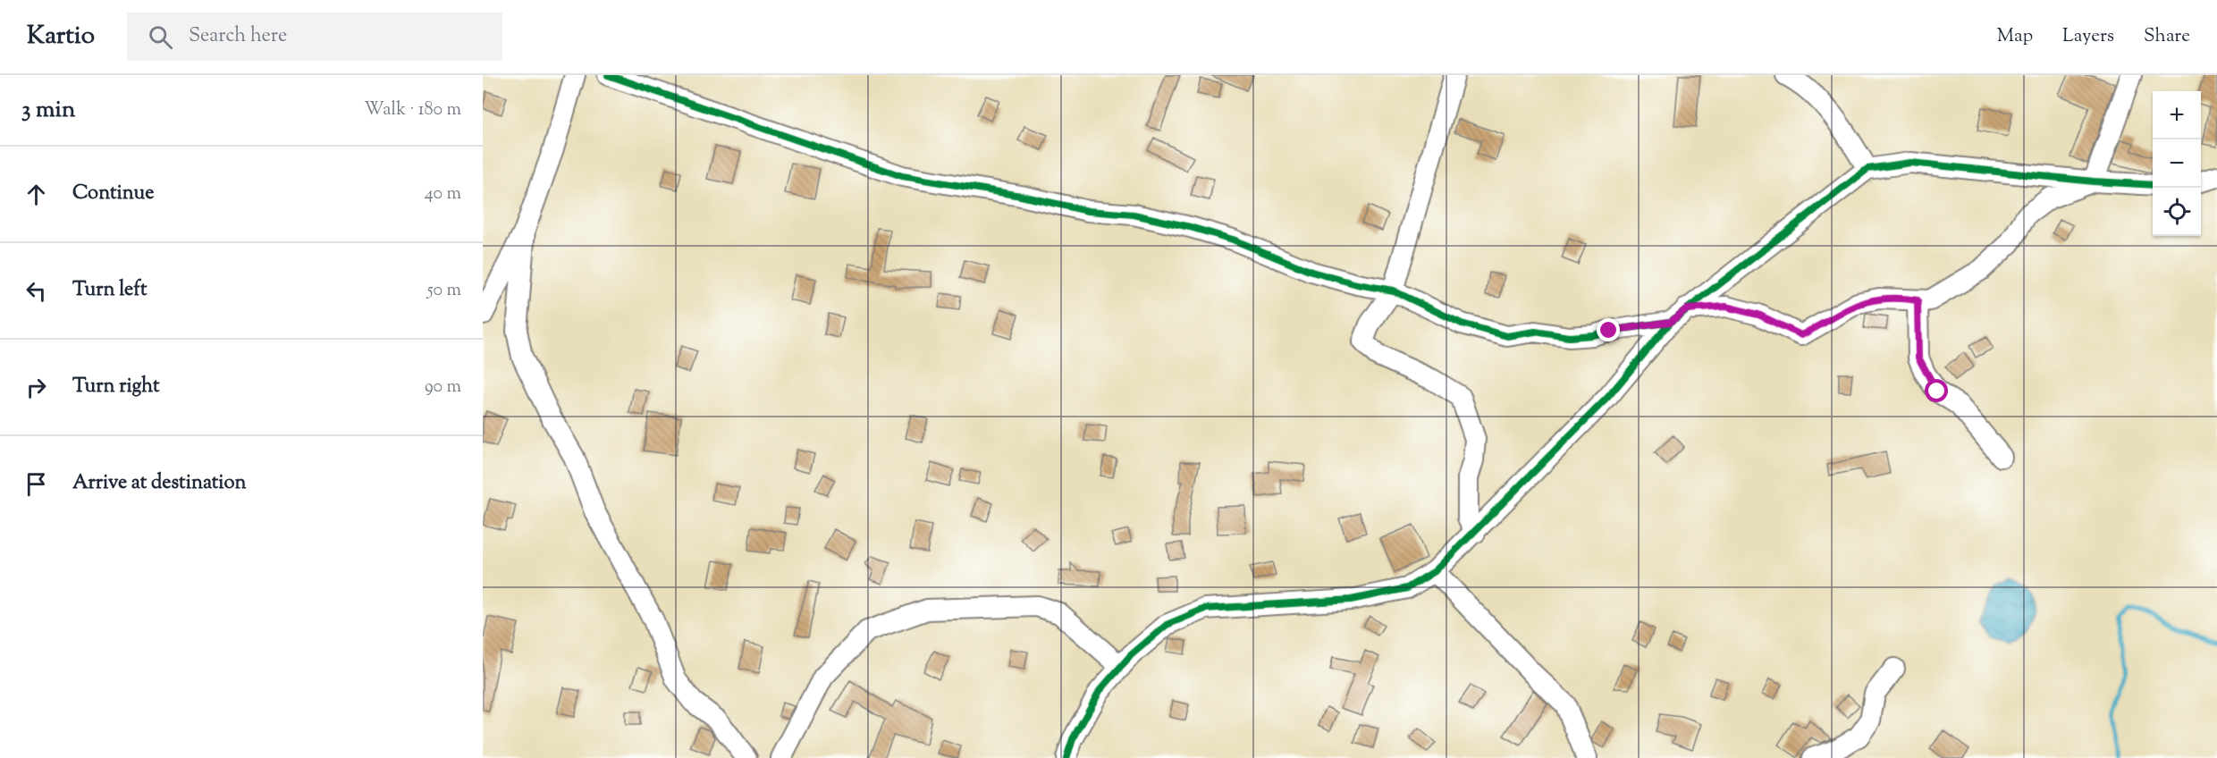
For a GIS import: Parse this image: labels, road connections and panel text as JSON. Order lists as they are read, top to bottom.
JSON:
{
  "page": {
    "header": "Kartio",
    "search": "Search here",
    "nav": ["Map", "Layers", "Share"],
    "heading": ["3 min", "Walk · 180 m"],
    "map_buttons": ["+", "−"],
    "list": [
      ["Continue", "40 m"],
      ["Turn left", "50 m"],
      ["Turn right", "90 m"],
      "Arrive at destination"
    ]
  }
}
